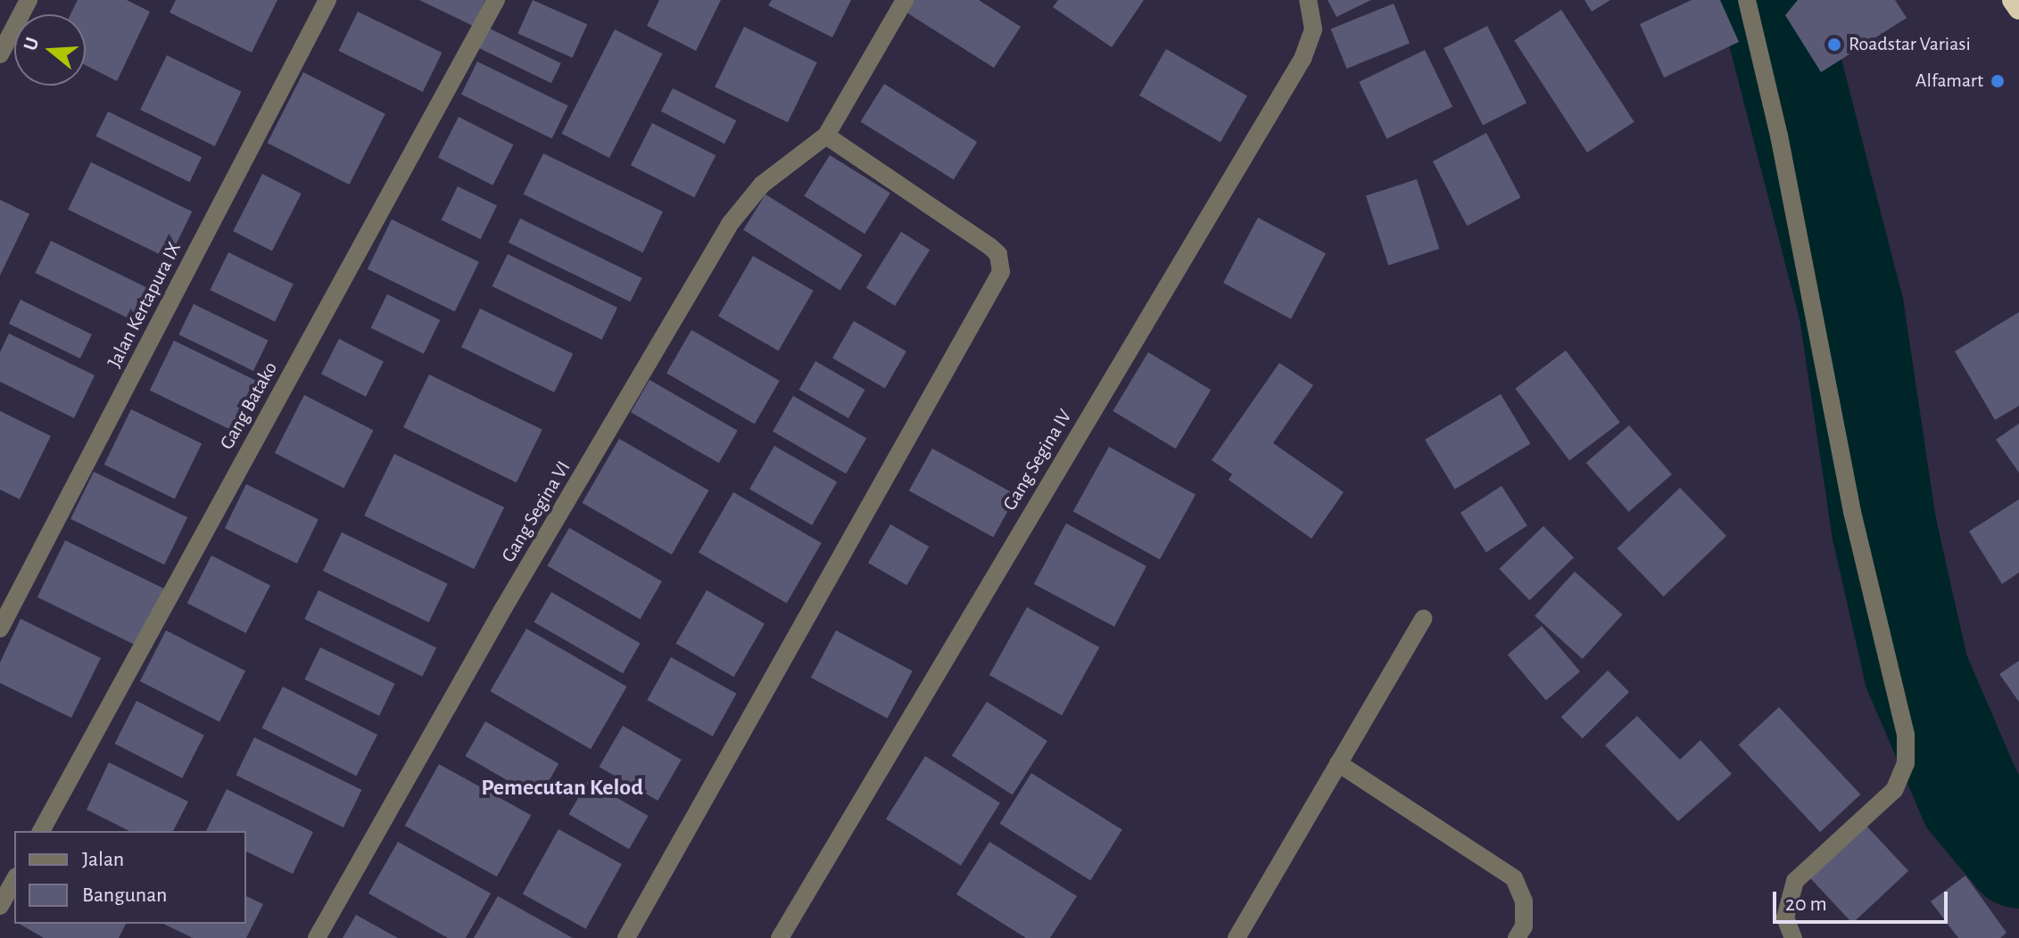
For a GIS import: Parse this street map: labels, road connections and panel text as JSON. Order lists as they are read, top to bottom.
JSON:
{
  "streets": {
    "street": [
      "Jalan Kertapura IX",
      "Gang Batako",
      "Gang Segina IV",
      "Gang Segina VI"
    ]
  },
  "districts": ["Pemecutan Kelod"],
  "places": ["Roadstar Variasi", "Alfamart"],
  "legend": ["Jalan", "Bangunan"],
  "scale_bar": "20 m",
  "north": "left"
}
